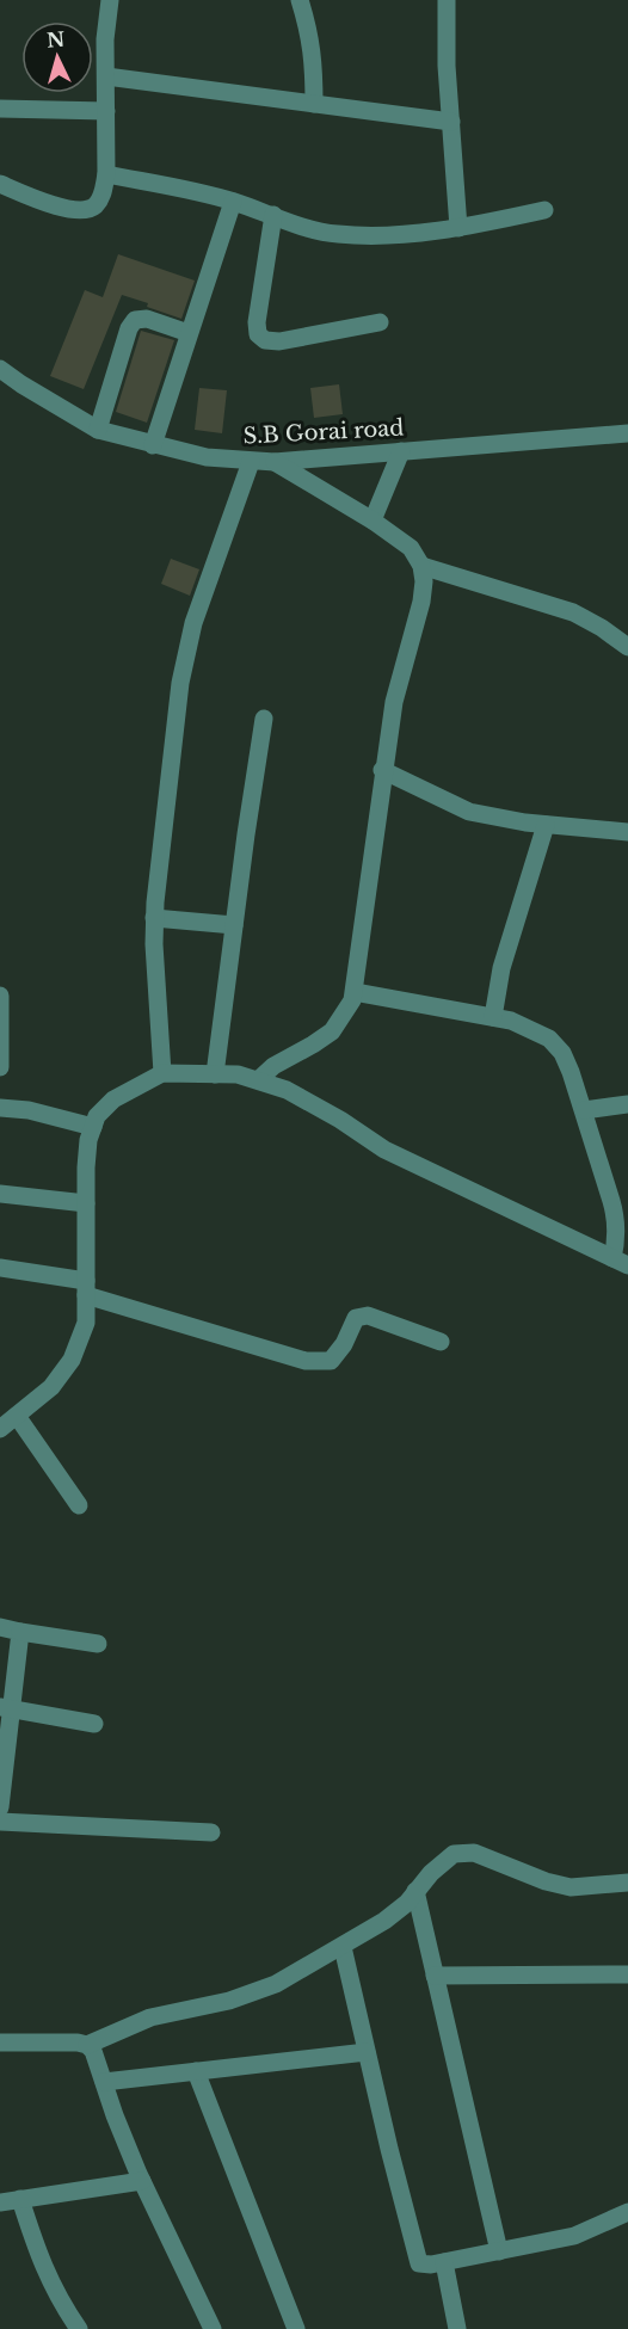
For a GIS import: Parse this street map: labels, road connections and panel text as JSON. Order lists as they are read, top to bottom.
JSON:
{
  "streets": {
    "street": ["S.B Gorai road"]
  },
  "north": "top"
}
